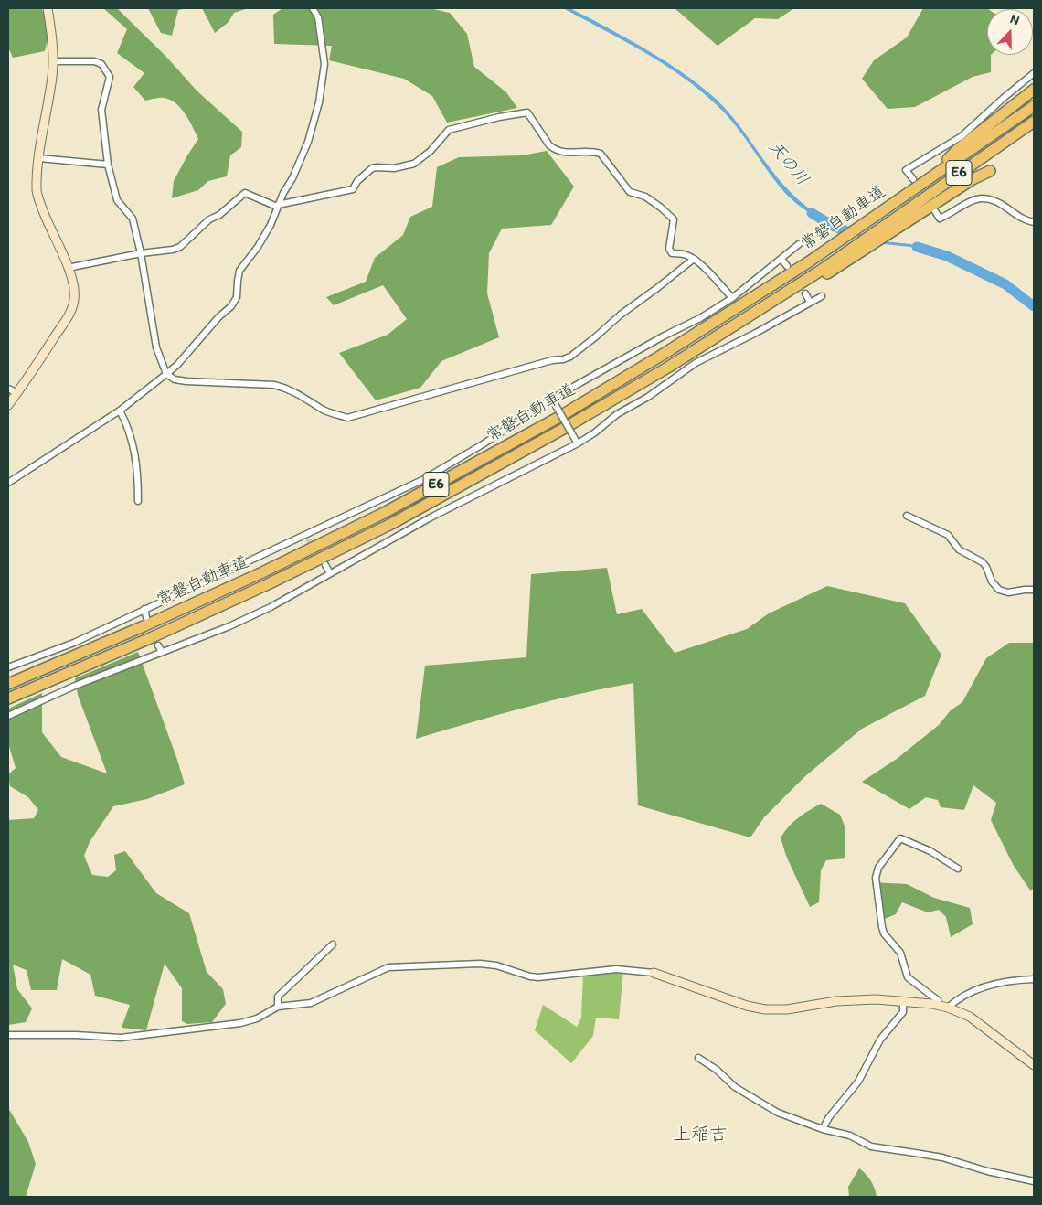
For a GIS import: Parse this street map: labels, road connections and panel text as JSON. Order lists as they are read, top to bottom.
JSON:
{
  "streets": {
    "highway": ["E6", "常磐自動車道"]
  },
  "districts": ["上稲吉"],
  "water": ["天の川"],
  "north": "top"
}
